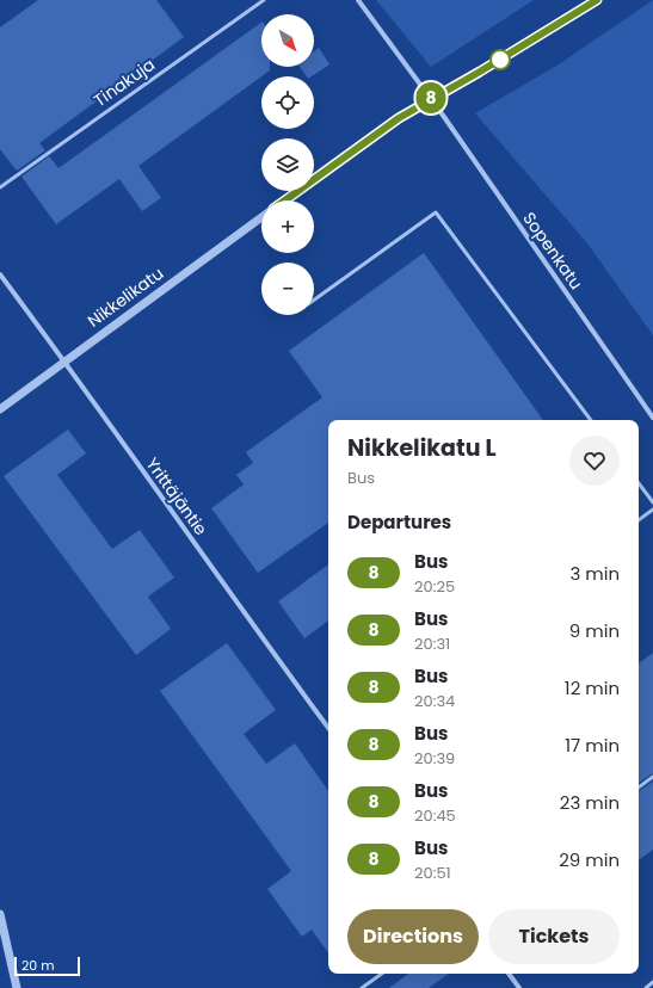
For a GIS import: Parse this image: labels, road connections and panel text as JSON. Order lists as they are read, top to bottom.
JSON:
{
  "streets": {
    "street": ["Sopenkatu", "Nikkelikatu", "Yrittäjäntie"],
    "lane": ["Tinakuja"]
  },
  "crossings": [
    ["Nikkelikatu", "Yrittäjäntie"]
  ],
  "lines": ["bus line 8"],
  "scale_bar": "20 m",
  "north": "bottom right",
  "page": {
    "on_map": "8",
    "map_buttons": ["+", "−"],
    "heading": [
      ["Nikkelikatu L", "Bus"],
      "Departures"
    ],
    "list": [
      {
        "mark": "8",
        "name": "Bus",
        "note": "20:25",
        "value": "3 min"
      },
      {
        "mark": "8",
        "name": "Bus",
        "note": "20:31",
        "value": "9 min"
      },
      {
        "mark": "8",
        "name": "Bus",
        "note": "20:34",
        "value": "12 min"
      },
      {
        "mark": "8",
        "name": "Bus",
        "note": "20:39",
        "value": "17 min"
      },
      {
        "mark": "8",
        "name": "Bus",
        "note": "20:45",
        "value": "23 min"
      },
      {
        "mark": "8",
        "name": "Bus",
        "note": "20:51",
        "value": "29 min"
      }
    ],
    "buttons": ["Directions", "Tickets"],
    "scale": "20 m"
  }
}
